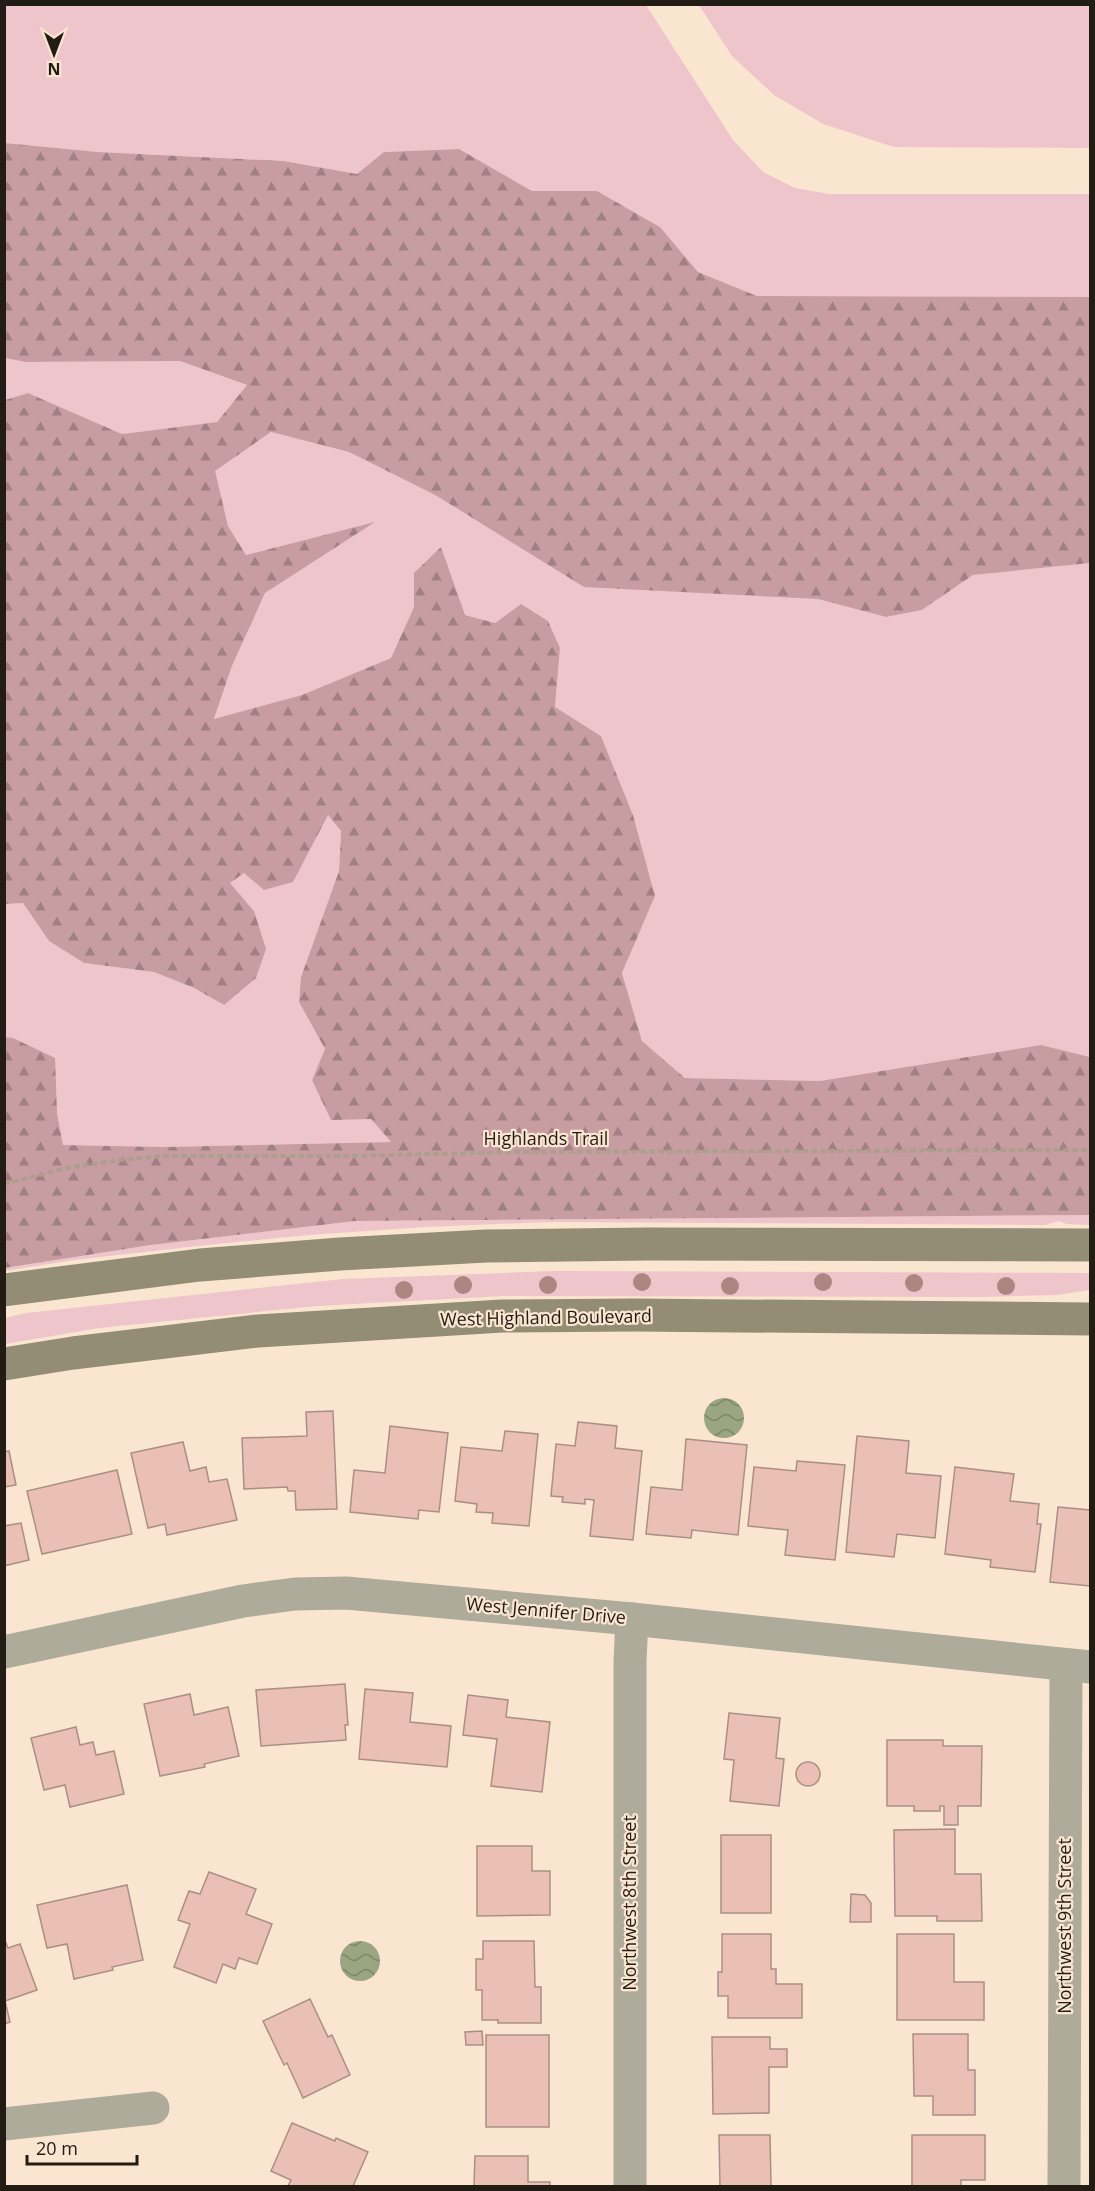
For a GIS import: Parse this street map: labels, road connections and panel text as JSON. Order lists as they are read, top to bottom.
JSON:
{
  "streets": {
    "main road": ["West Highland Boulevard"],
    "street": ["West Jennifer Drive", "Northwest 8th Street", "Northwest 9th Street"],
    "path": ["Highlands Trail"]
  },
  "crossings": [
    ["West Jennifer Drive", "Northwest 8th Street"],
    ["West Jennifer Drive", "Northwest 9th Street"]
  ],
  "scale_bar": "20 m",
  "north": "bottom"
}
